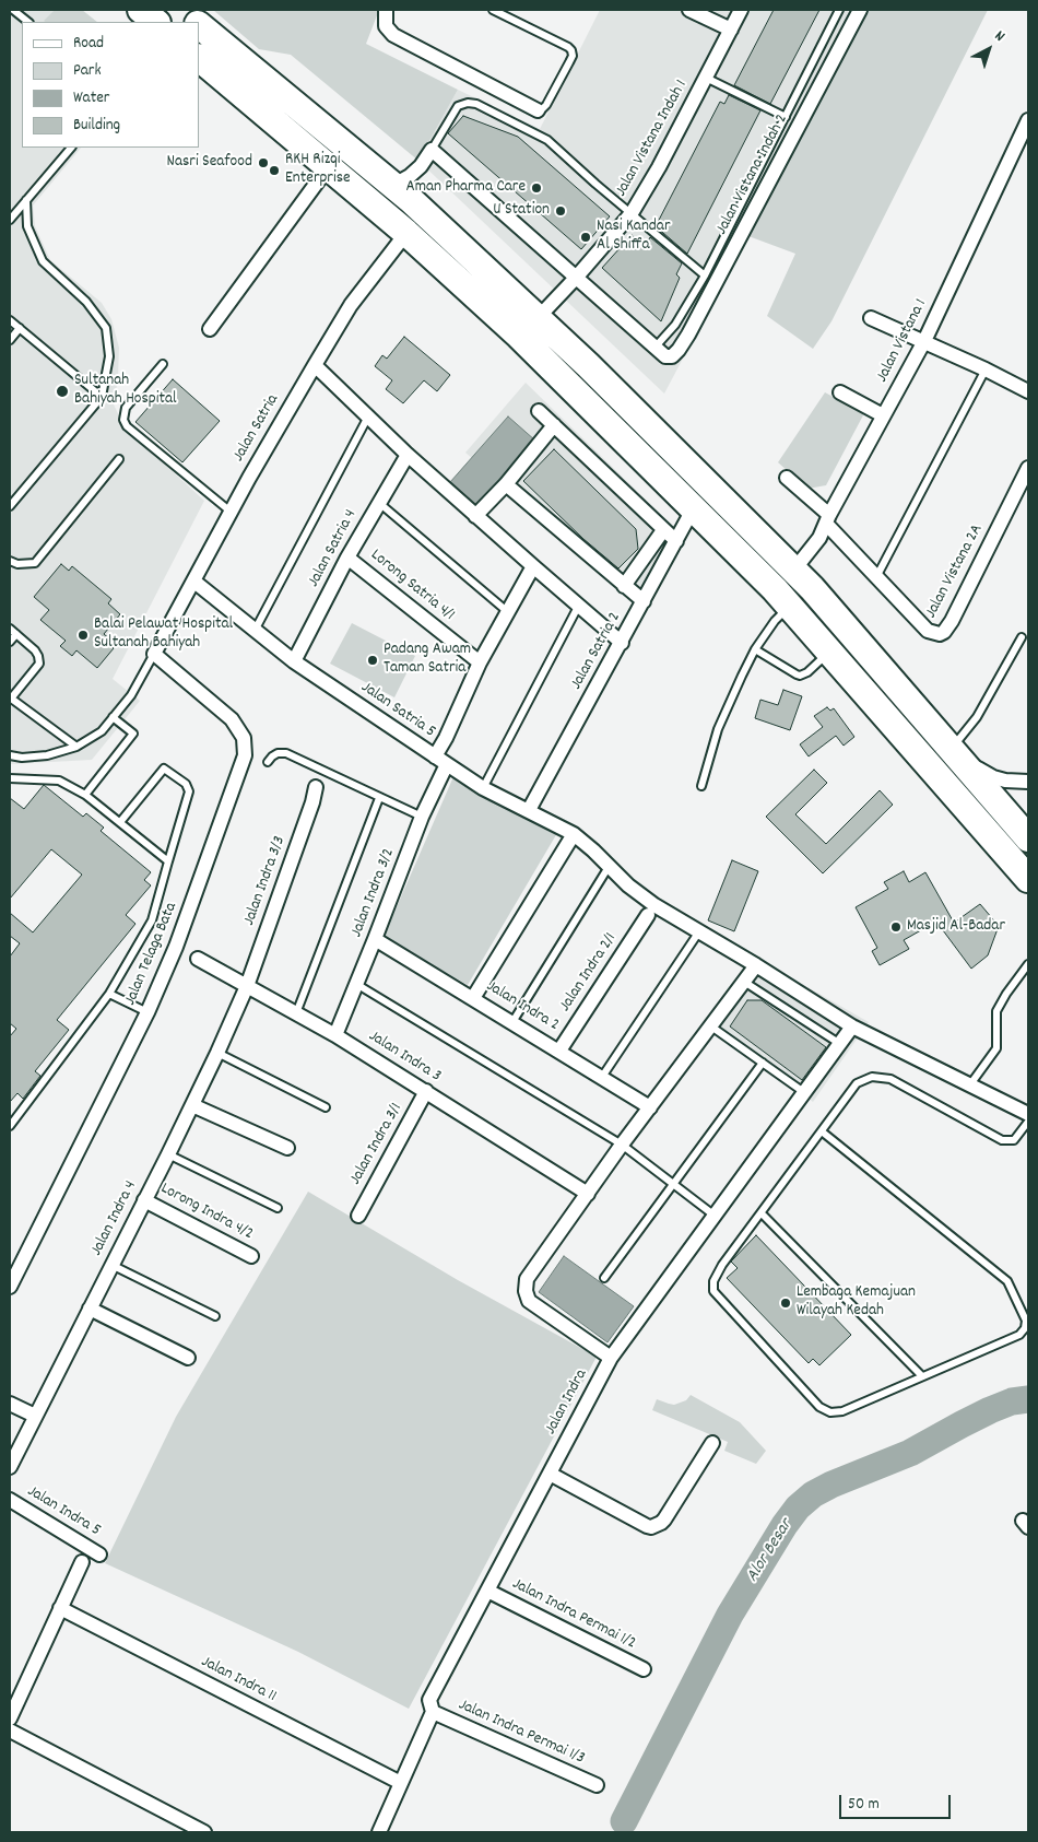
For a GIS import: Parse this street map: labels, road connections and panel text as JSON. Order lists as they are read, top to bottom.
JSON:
{
  "streets": {
    "street": [
      "Jalan Vistana Indah 1",
      "Jalan Vistana Indah 2",
      "Jalan Vistana 1",
      "Jalan Satria",
      "Jalan Satria 4",
      "Jalan Vistana 2A",
      "Lorong Satria 4/1",
      "Jalan Satria 2",
      "Jalan Satria 5",
      "Jalan Indra 3/3",
      "Jalan Indra 3/2",
      "Jalan Telaga Bata",
      "Jalan Indra 2/1",
      "Jalan Indra 2",
      "Jalan Indra 3",
      "Jalan Indra 3/1",
      "Lorong Indra 4/2",
      "Jalan Indra 4",
      "Jalan Indra",
      "Jalan Indra 5",
      "Jalan Indra Permai 1/2",
      "Jalan Indra 11",
      "Jalan Indra Permai 1/3"
    ]
  },
  "crossings": [
    ["Jalan Vistana 1", "Jalan Vistana 2A"],
    ["Jalan Satria", "Jalan Satria 5"],
    ["Jalan Satria", "Jalan Telaga Bata"],
    ["Jalan Satria 4", "Lorong Satria 4/1"],
    ["Jalan Satria 4", "Jalan Satria 5"],
    ["Jalan Satria 2", "Jalan Satria 5"],
    ["Jalan Satria 5", "Jalan Indra 3/2"],
    ["Jalan Satria 5", "Jalan Indra"],
    ["Jalan Indra 3/3", "Jalan Indra 3"],
    ["Jalan Indra 3/3", "Jalan Indra 4"],
    ["Jalan Indra 3/2", "Jalan Indra 2"],
    ["Jalan Indra 3/2", "Jalan Indra 3"],
    ["Jalan Indra 2/1", "Jalan Indra 2"],
    ["Jalan Indra 3", "Jalan Indra 3/1"],
    ["Jalan Indra 3", "Jalan Indra 4"],
    ["Lorong Indra 4/2", "Jalan Indra 4"],
    ["Jalan Indra", "Jalan Indra Permai 1/2"],
    ["Jalan Indra", "Jalan Indra 11"],
    ["Jalan Indra", "Jalan Indra Permai 1/3"]
  ],
  "water": ["Alor Besar"],
  "places": [
    "Nasri Seafood",
    "RKH Rizqi Enterprise",
    "Aman Pharma Care",
    "U Station",
    "Nasi Kandar Al Shiffa",
    "Sultanah Bahiyah Hospital",
    "Balai Pelawat Hospital Sultanah Bahiyah",
    "Padang Awam Taman Satria",
    "Masjid Al-Badar",
    "Lembaga Kemajuan Wilayah Kedah"
  ],
  "legend": [
    "Road",
    "Park",
    "Water",
    "Building"
  ],
  "scale_bar": "50 m",
  "north": "top right"
}
